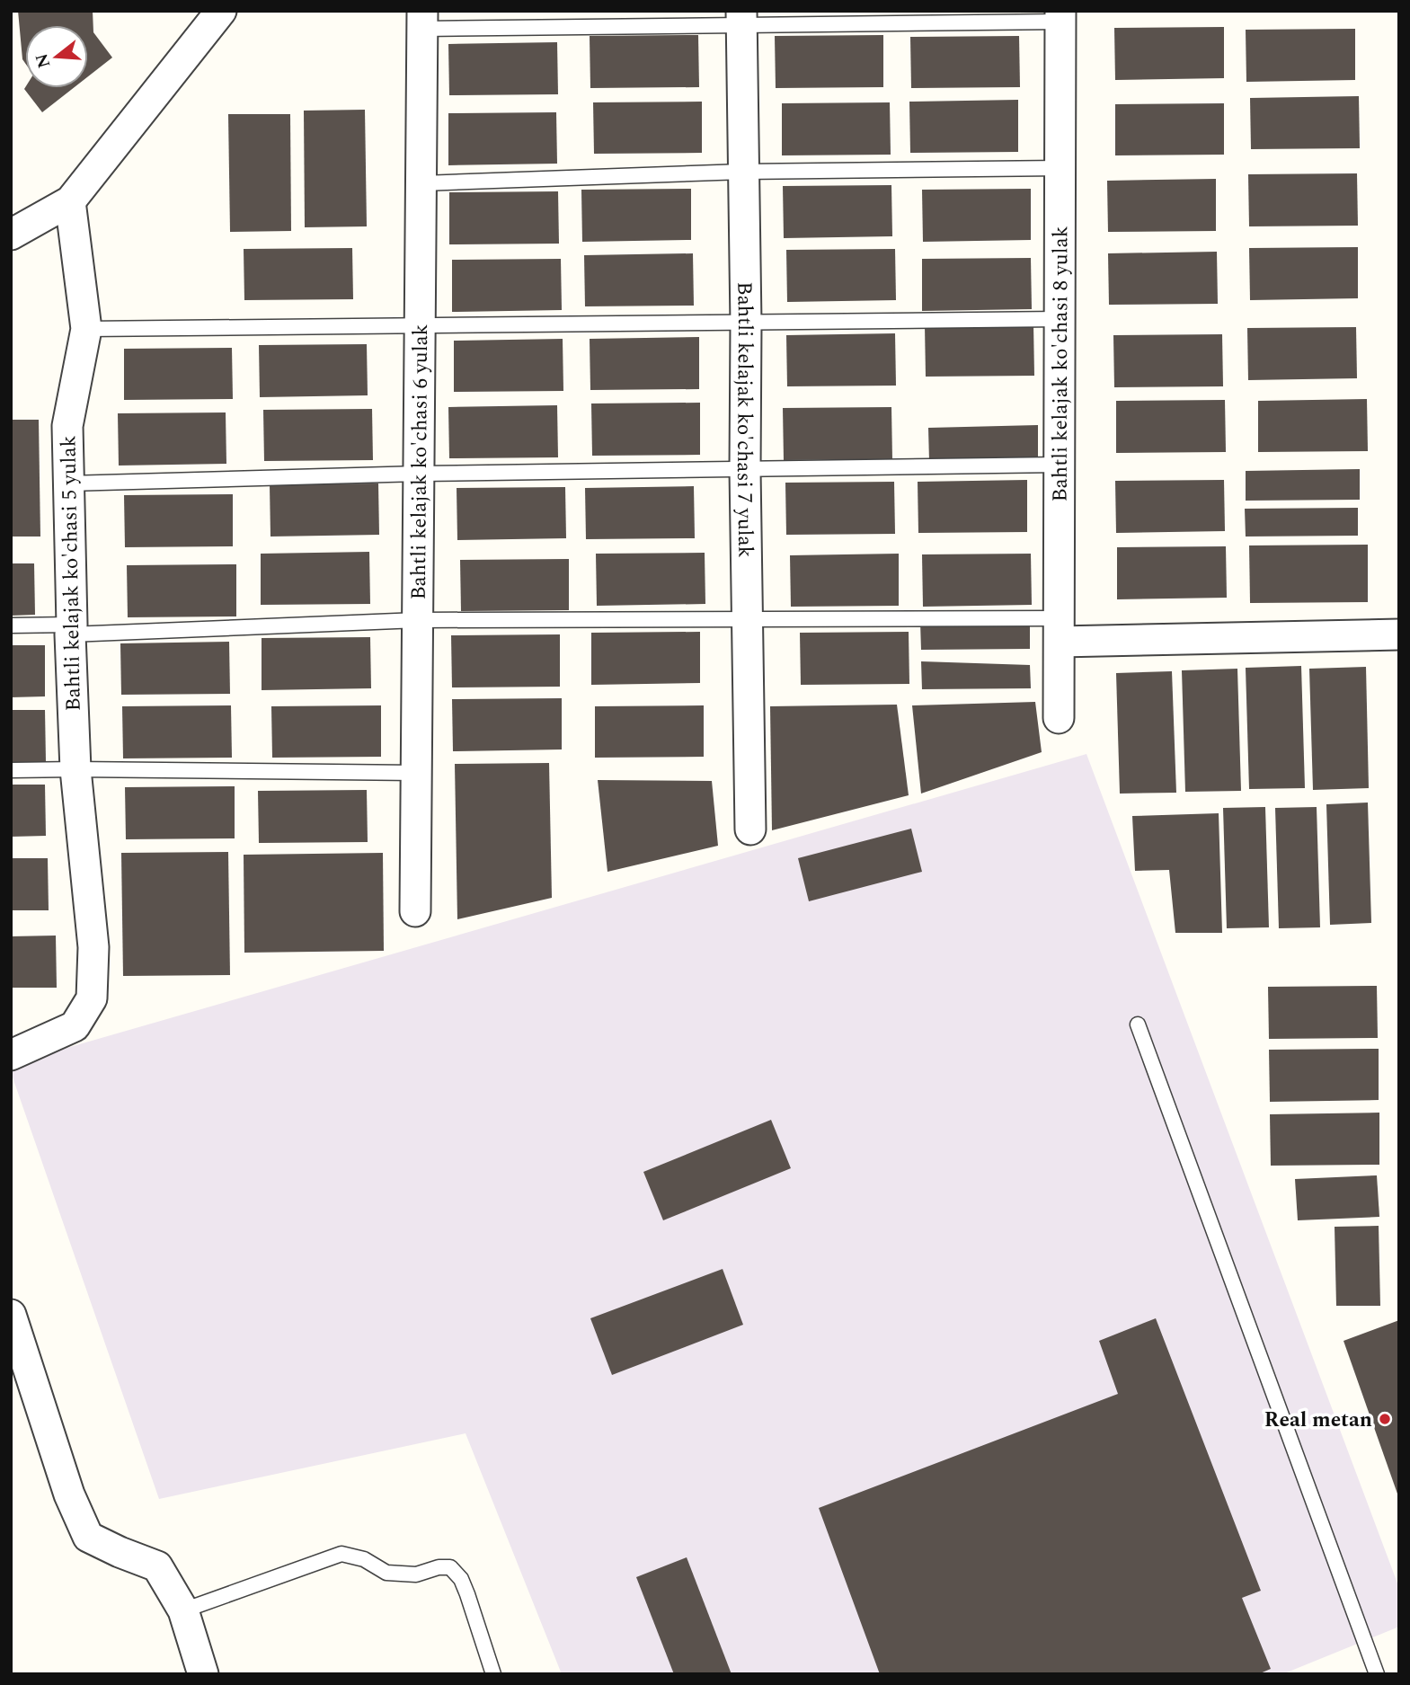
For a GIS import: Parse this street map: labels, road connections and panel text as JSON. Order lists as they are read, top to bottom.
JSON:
{
  "streets": {
    "street": [
      "Bahtli kelajak ko'chasi 8 yulak",
      "Bahtli kelajak ko'chasi 7 yulak",
      "Bahtli kelajak ko'chasi 6 yulak",
      "Bahtli kelajak ko'chasi 5 yulak"
    ]
  },
  "places": ["Real metan"],
  "north": "left"
}
